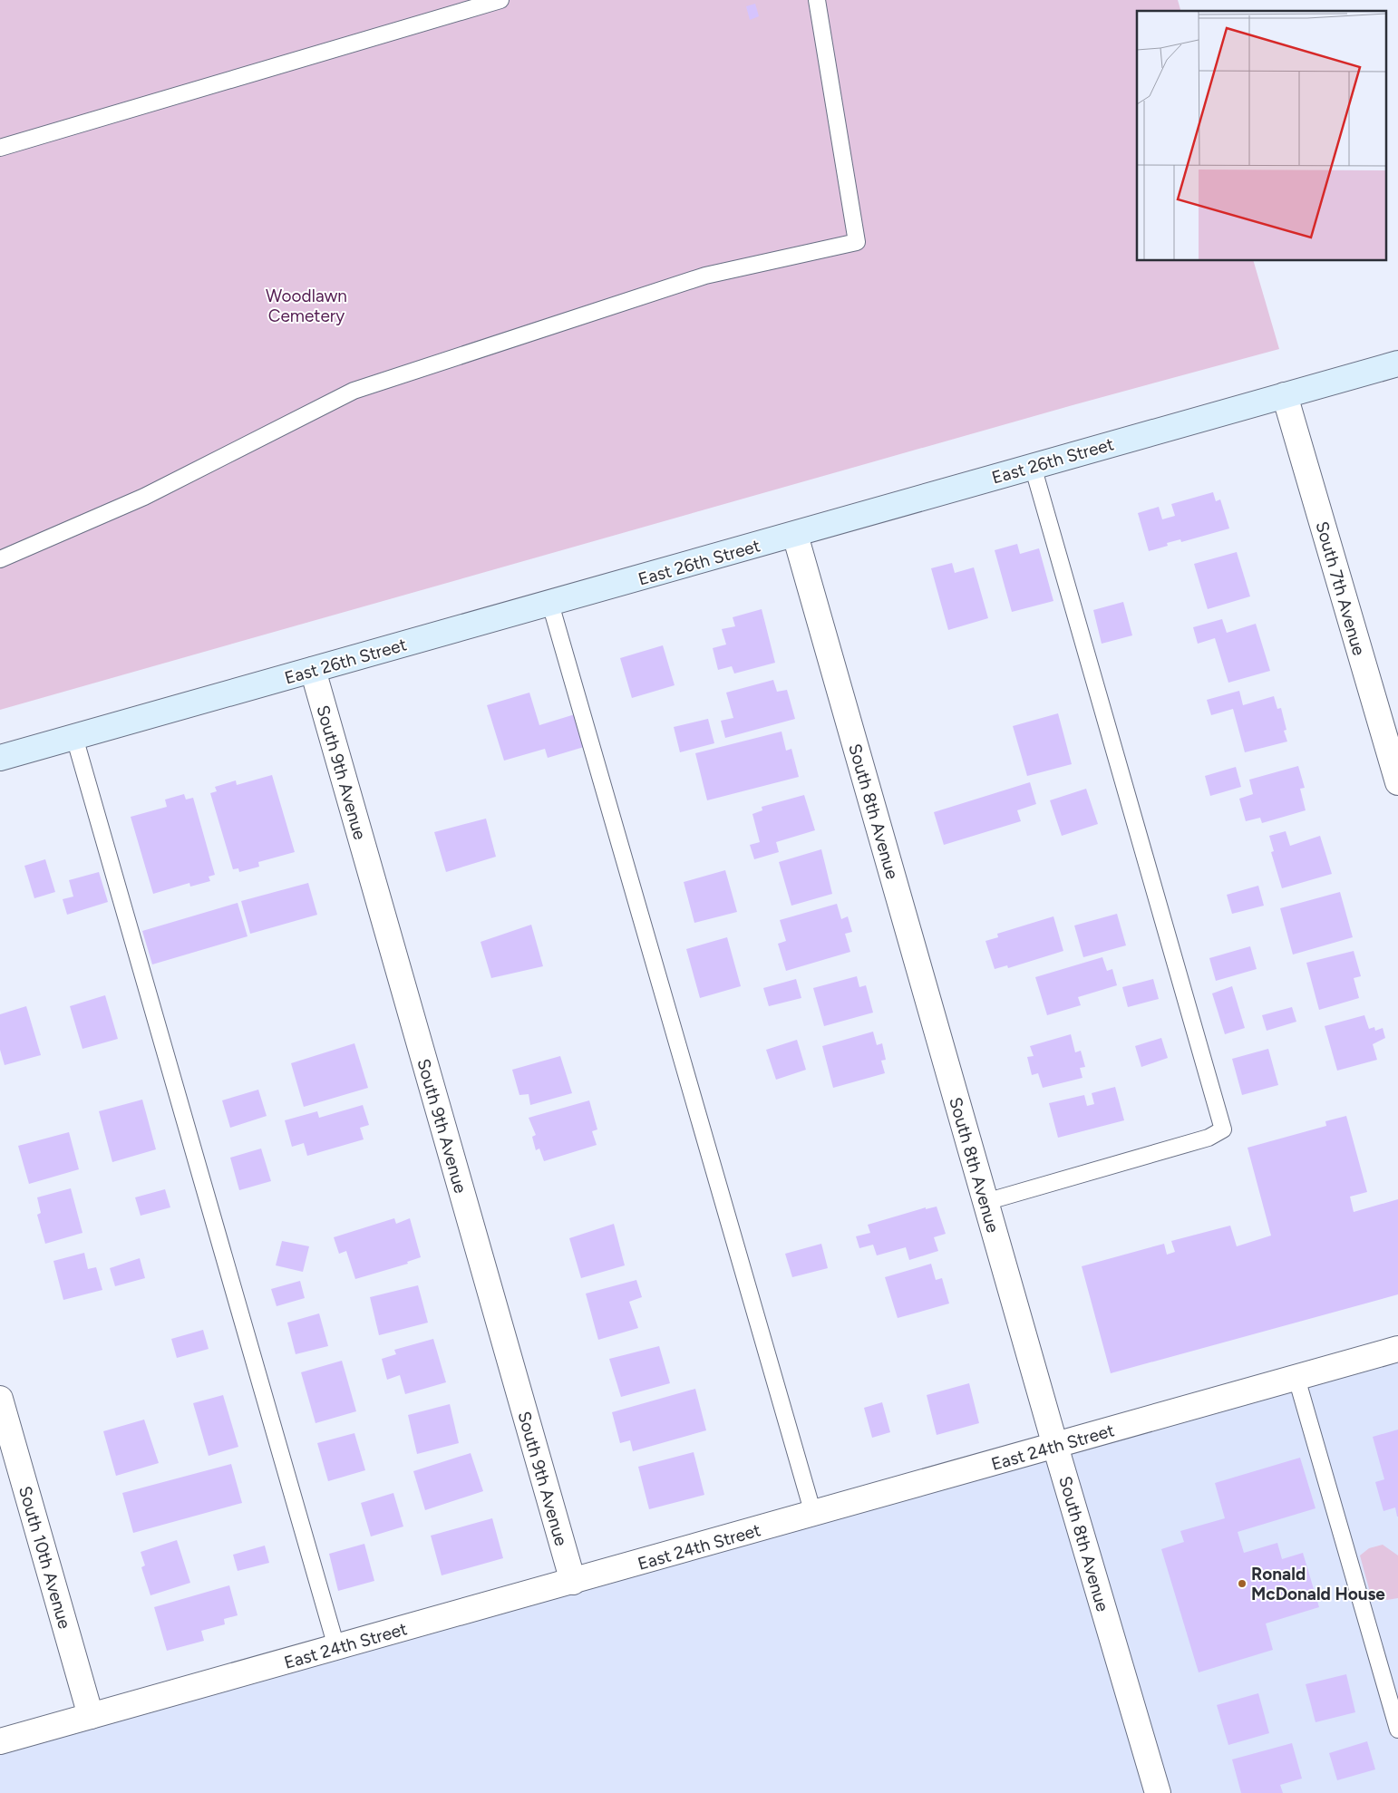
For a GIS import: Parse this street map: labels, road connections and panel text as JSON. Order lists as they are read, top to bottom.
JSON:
{
  "streets": {
    "main road": ["East 26th Street"],
    "street": [
      "South 7th Avenue",
      "South 9th Avenue",
      "South 8th Avenue",
      "East 24th Street",
      "South 10th Avenue"
    ]
  },
  "crossings": [
    ["East 26th Street", "South 7th Avenue"],
    ["East 26th Street", "South 9th Avenue"],
    ["East 26th Street", "South 8th Avenue"],
    ["South 9th Avenue", "East 24th Street"],
    ["South 8th Avenue", "East 24th Street"],
    ["East 24th Street", "South 10th Avenue"]
  ],
  "parks": ["Woodlawn Cemetery"],
  "places": ["Ronald McDonald House"]
}
